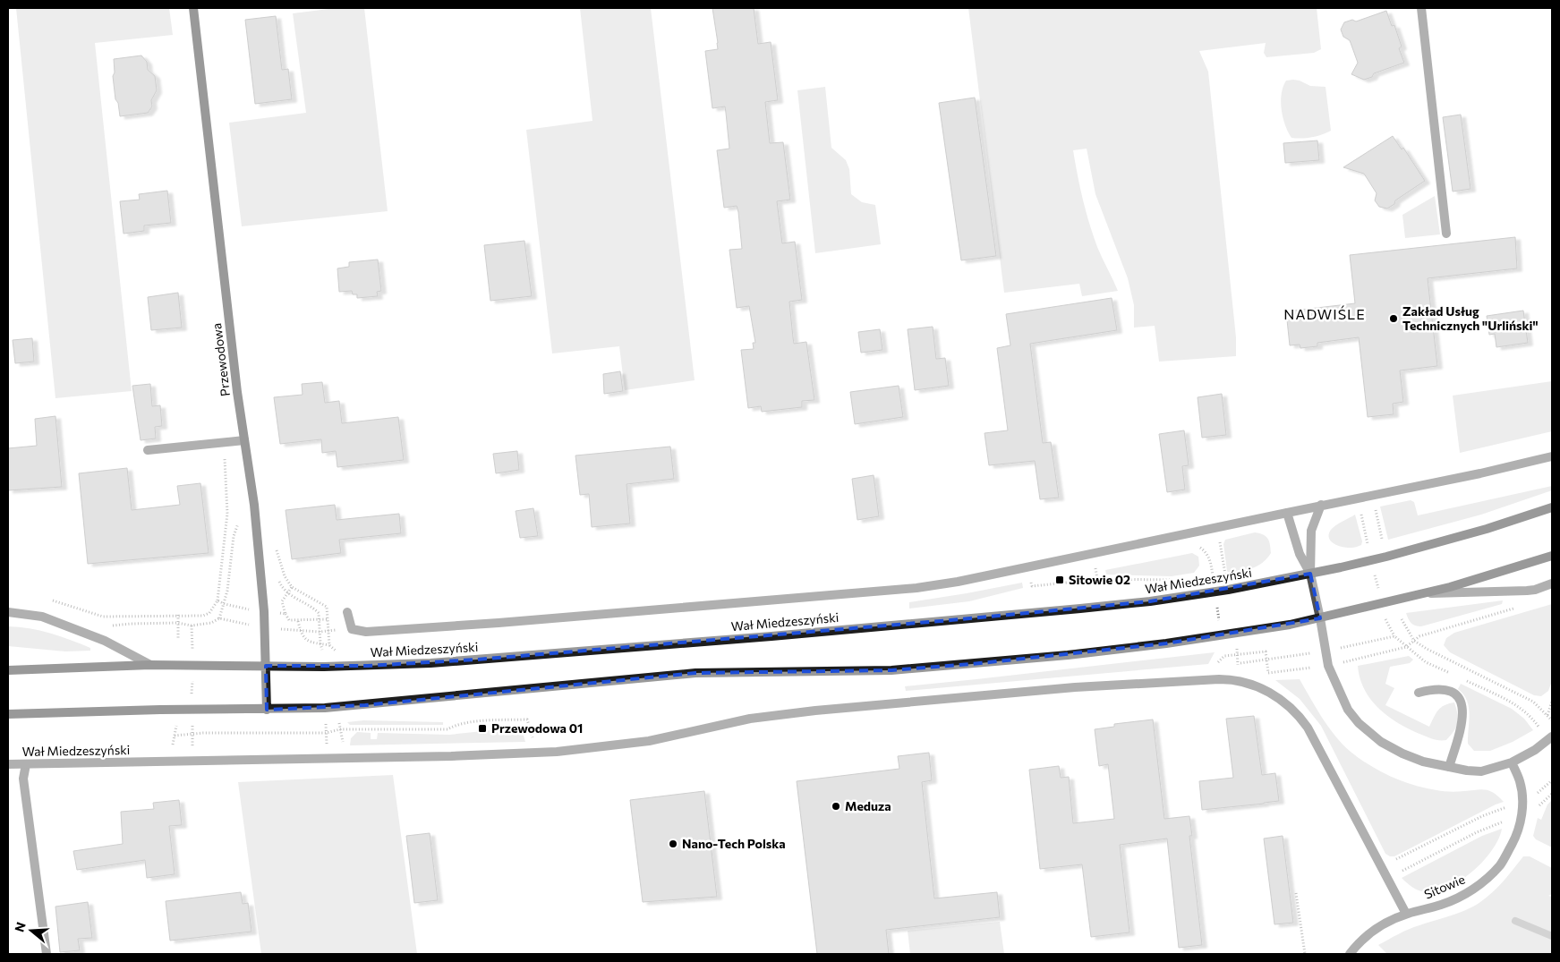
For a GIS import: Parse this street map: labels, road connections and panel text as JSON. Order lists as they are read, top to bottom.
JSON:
{
  "streets": {
    "main road": ["Przewodowa", "Wał Miedzeszyński"],
    "street": ["Sitowie"]
  },
  "crossings": [
    ["Przewodowa", "Wał Miedzeszyński"],
    ["Wał Miedzeszyński", "Sitowie"]
  ],
  "districts": ["NADWIŚLE"],
  "places": {
    "other": ["Zakład Usług Technicznych \"Urliński\"", "Meduza", "Nano-Tech Polska"],
    "transit": ["Sitowie 02", "Przewodowa 01"]
  },
  "north": "left"
}
